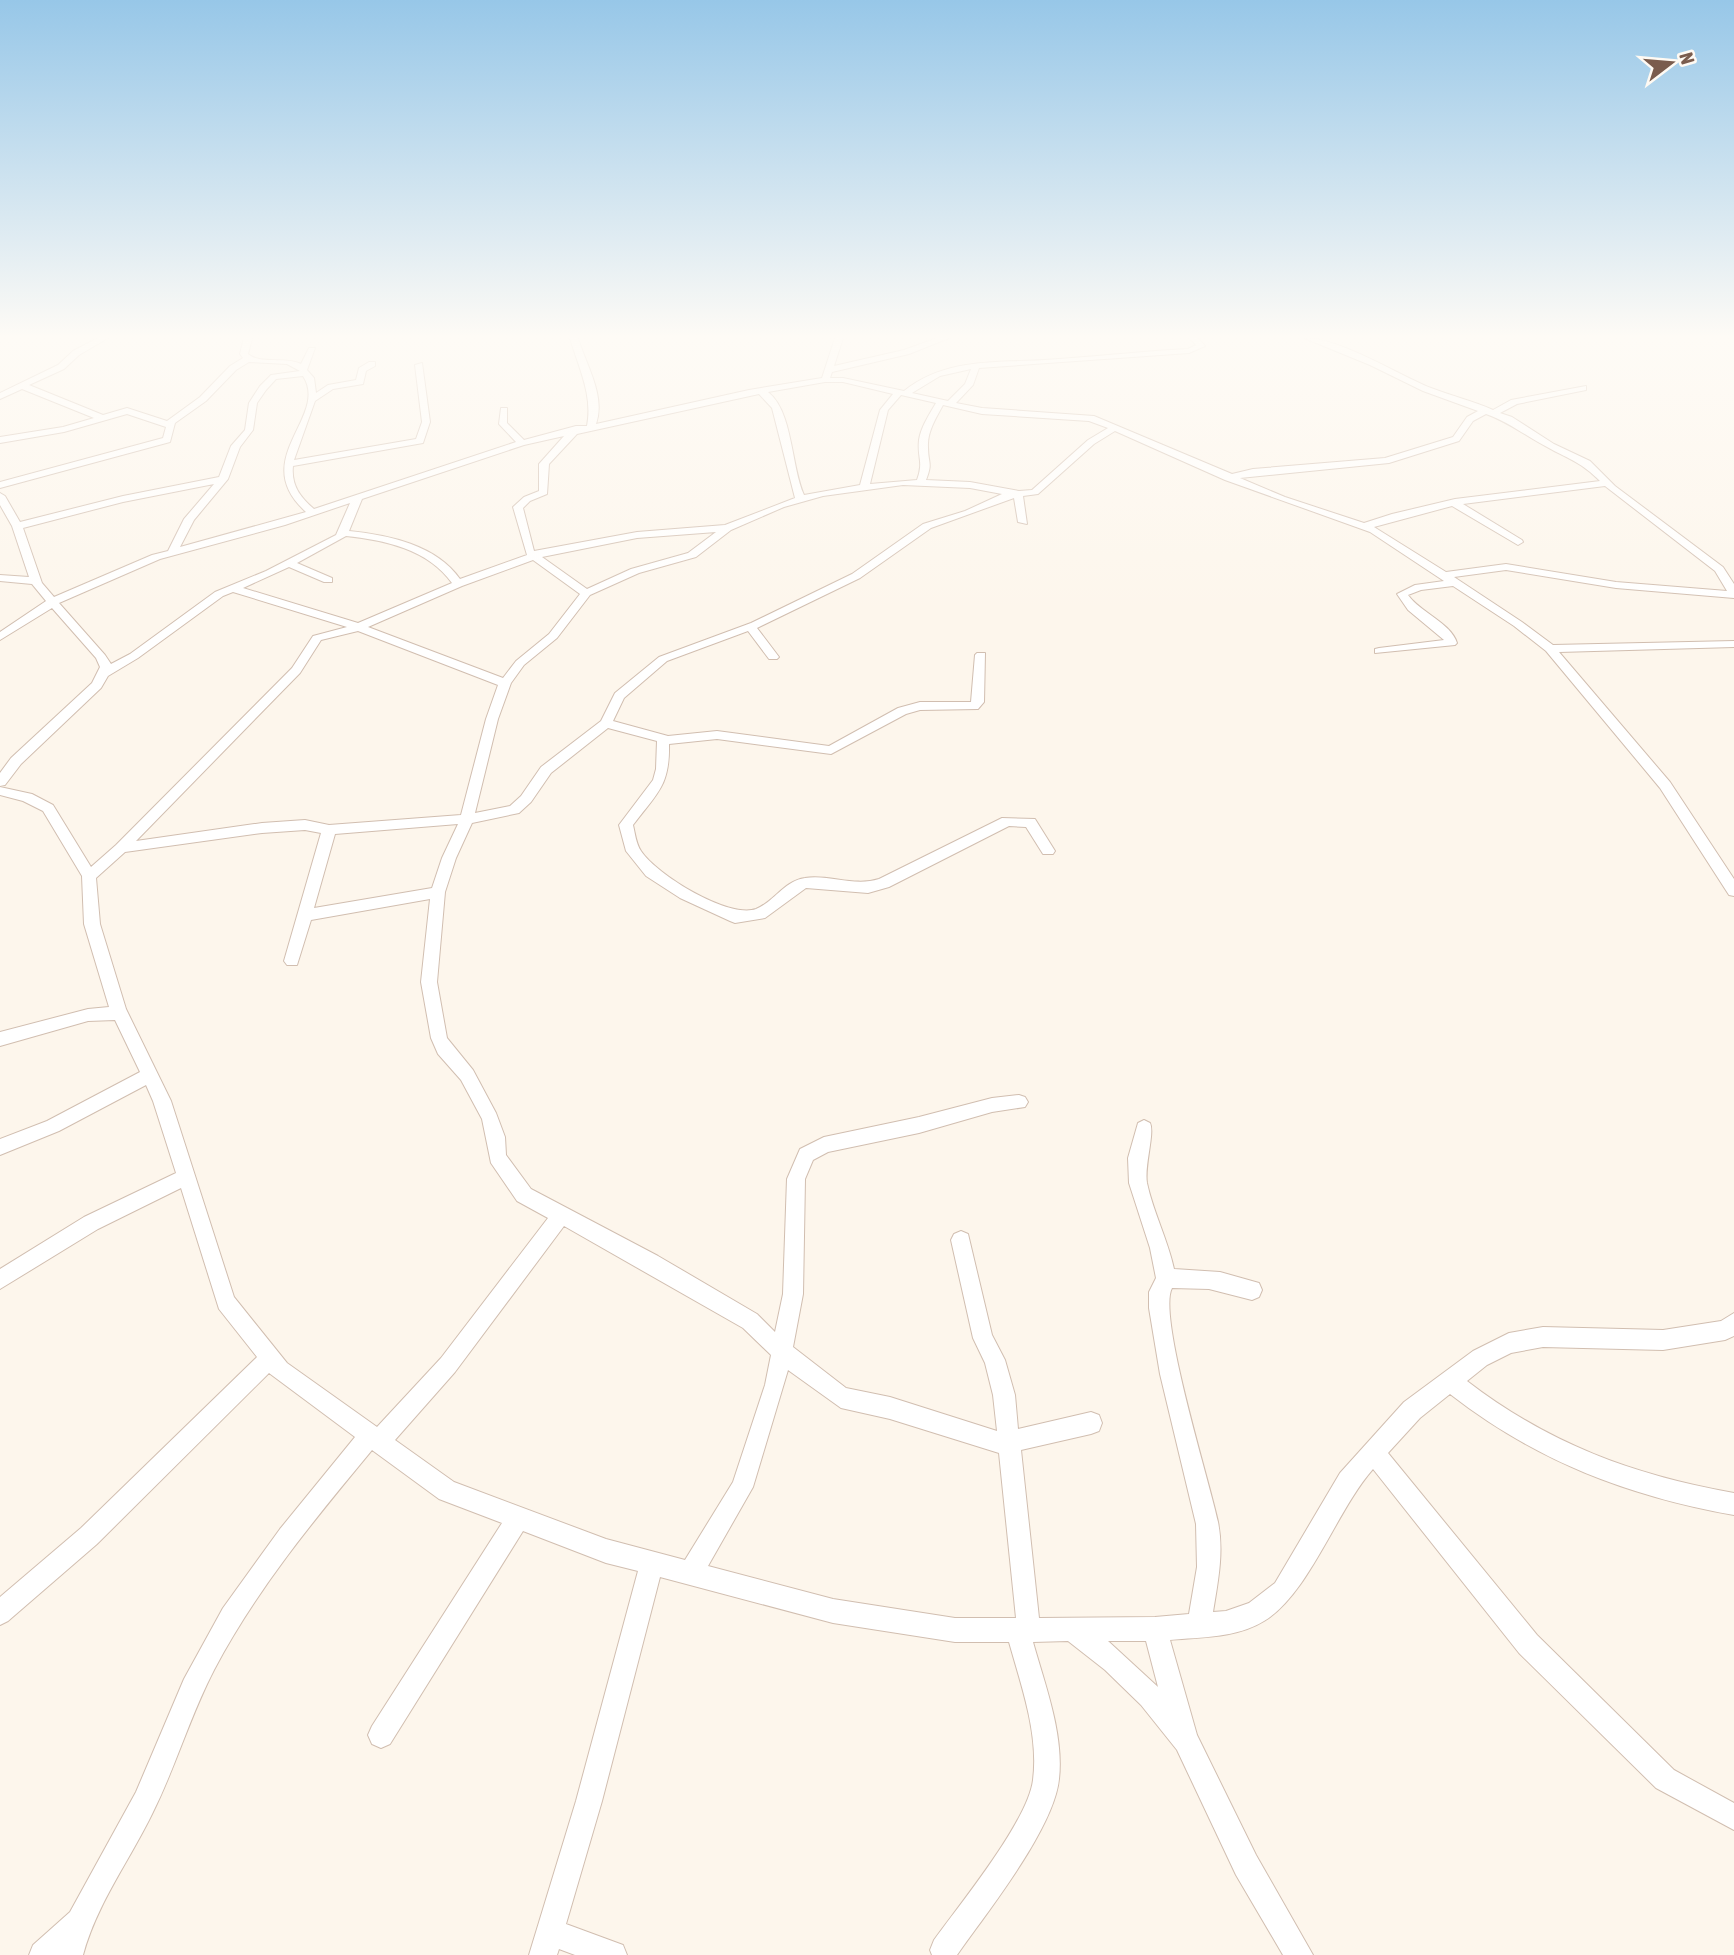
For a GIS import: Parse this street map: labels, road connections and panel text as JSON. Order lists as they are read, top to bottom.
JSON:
{
  "north": "right"
}
